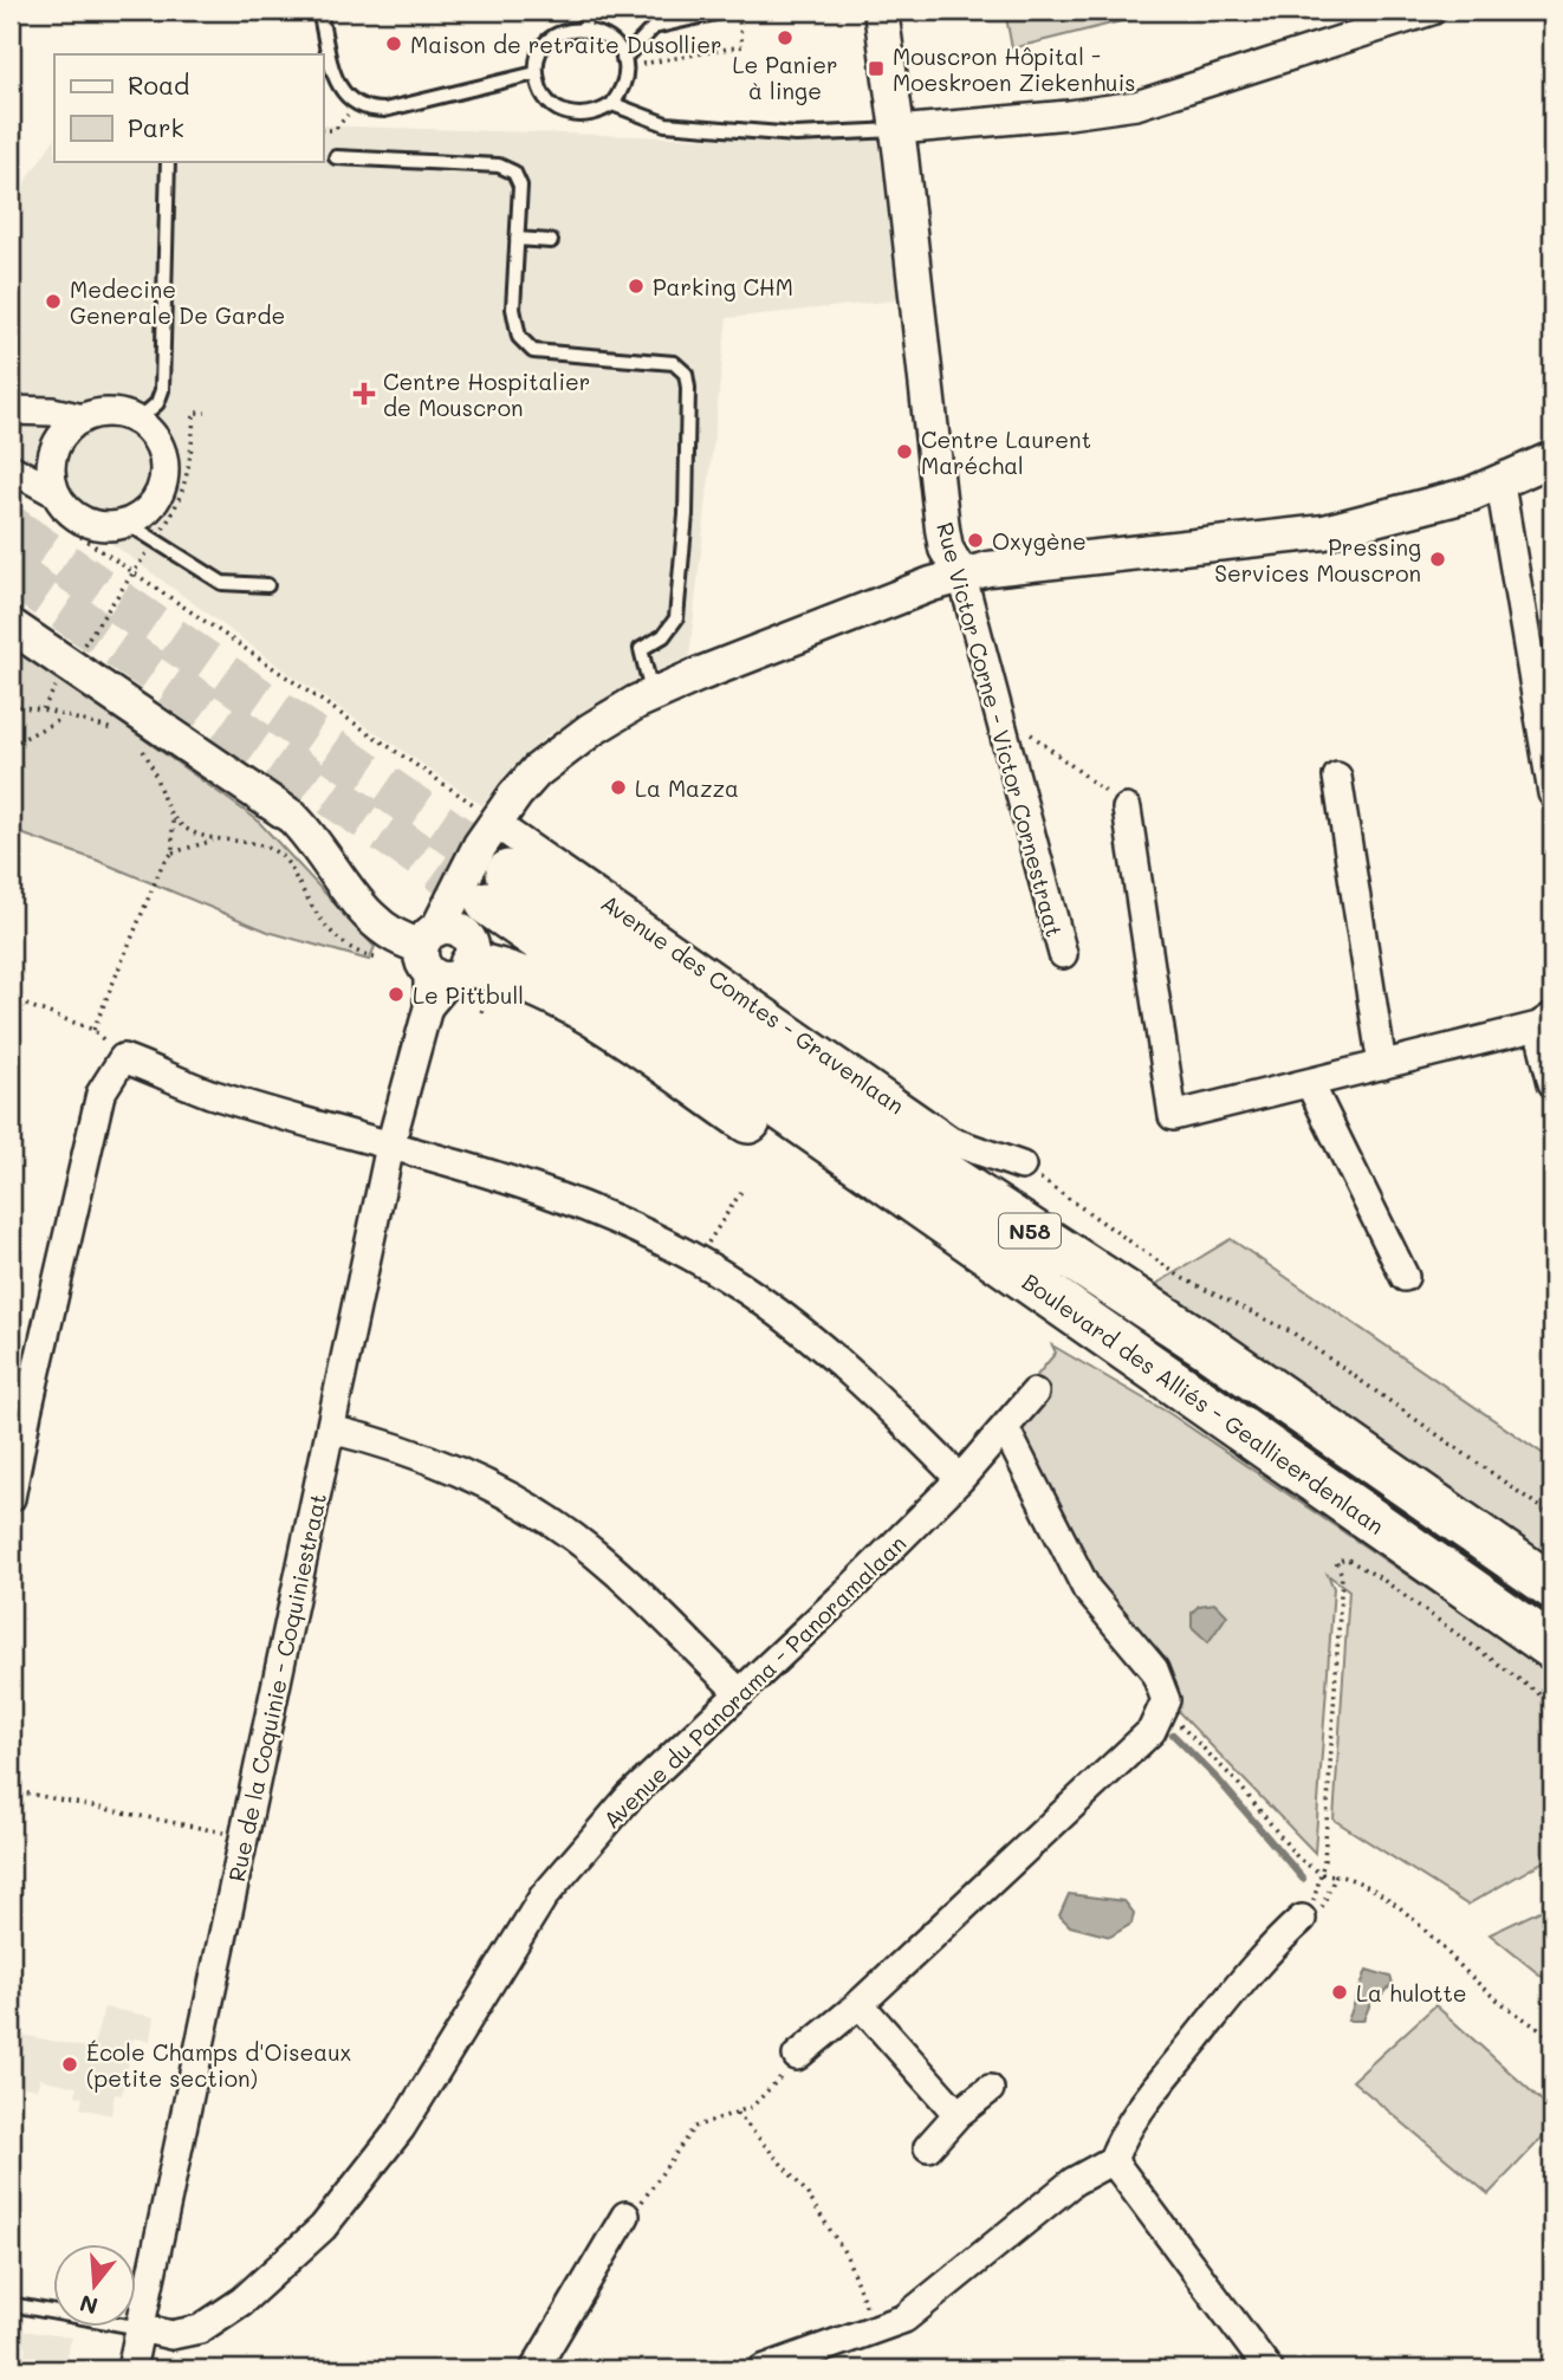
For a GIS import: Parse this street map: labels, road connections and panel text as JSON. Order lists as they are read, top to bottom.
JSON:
{
  "streets": {
    "highway": ["N58", "Boulevard des Alliés - Geallieerdenlaan"],
    "street": [
      "Rue Victor Corne - Victor Cornestraat",
      "Avenue des Comtes - Gravenlaan",
      "Avenue du Panorama - Panoramalaan",
      "Rue de la Coquinie - Coquiniestraat"
    ]
  },
  "crossings": [
    ["Rue Victor Corne - Victor Cornestraat", "Rue de la Coquinie - Coquiniestraat"],
    ["Avenue des Comtes - Gravenlaan", "Rue de la Coquinie - Coquiniestraat"],
    ["Boulevard des Alliés - Geallieerdenlaan", "Rue de la Coquinie - Coquiniestraat"],
    ["Avenue du Panorama - Panoramalaan", "Rue de la Coquinie - Coquiniestraat"]
  ],
  "places": {
    "other": [
      "Le Panier à linge",
      "Maison de retraite Dusollier",
      "Parking CHM",
      "Medecine Generale De Garde",
      "Centre Laurent Maréchal",
      "Oxygène",
      "Pressing Services Mouscron",
      "La Mazza",
      "Le Pittbull",
      "La hulotte",
      "École Champs d'Oiseaux (petite section)"
    ],
    "transit": ["Mouscron Hôpital - Moeskroen Ziekenhuis"],
    "health": ["Centre Hospitalier de Mouscron"]
  },
  "legend": ["Road", "Park"],
  "north": "bottom"
}
